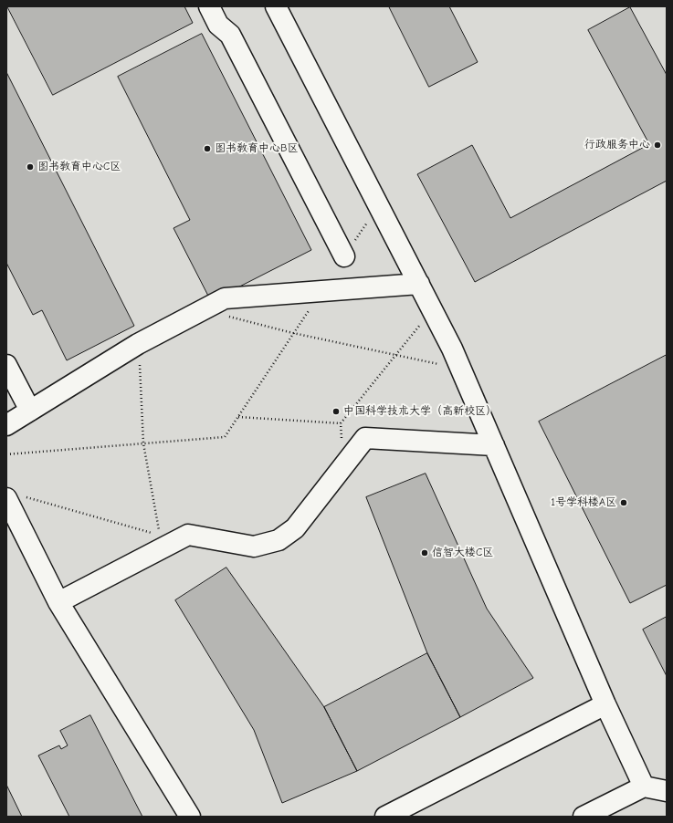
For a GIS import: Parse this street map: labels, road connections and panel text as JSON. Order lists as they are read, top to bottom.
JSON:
{
  "places": [
    "行政服务中心",
    "图书教育中心B区",
    "图书教育中心C区",
    "中国科学技术大学（高新校区）",
    "1号学科楼A区",
    "信智大楼C区"
  ]
}
